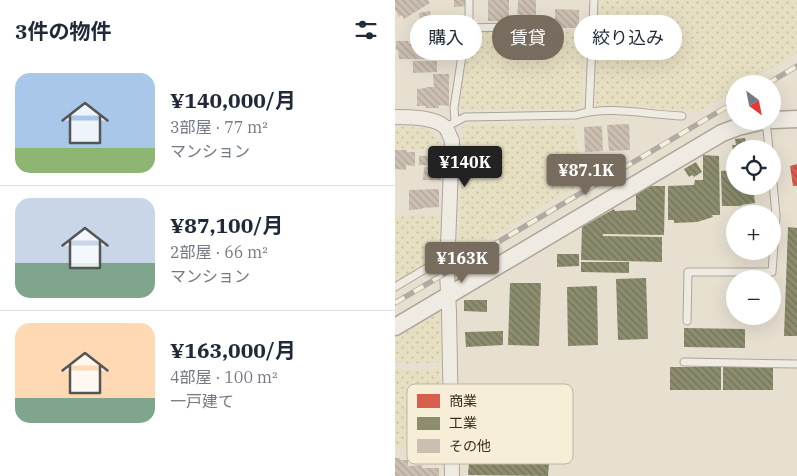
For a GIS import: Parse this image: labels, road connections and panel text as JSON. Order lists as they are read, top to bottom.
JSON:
{
  "legend": ["商業", "工業", "その他"],
  "north": "bottom right",
  "page": {
    "heading": "3件の物件",
    "chip": ["購入", "賃貸", "絞り込み"],
    "list": [
      {
        "name": "¥140,000/月",
        "note": "3部屋 · 77 m² · マンション"
      },
      {
        "name": "¥87,100/月",
        "note": "2部屋 · 66 m² · マンション"
      },
      {
        "name": "¥163,000/月",
        "note": "4部屋 · 100 m² · 一戸建て"
      }
    ],
    "map_buttons": ["+", "−"],
    "price": ["¥140K", "¥87.1K", "¥163K"]
  }
}
